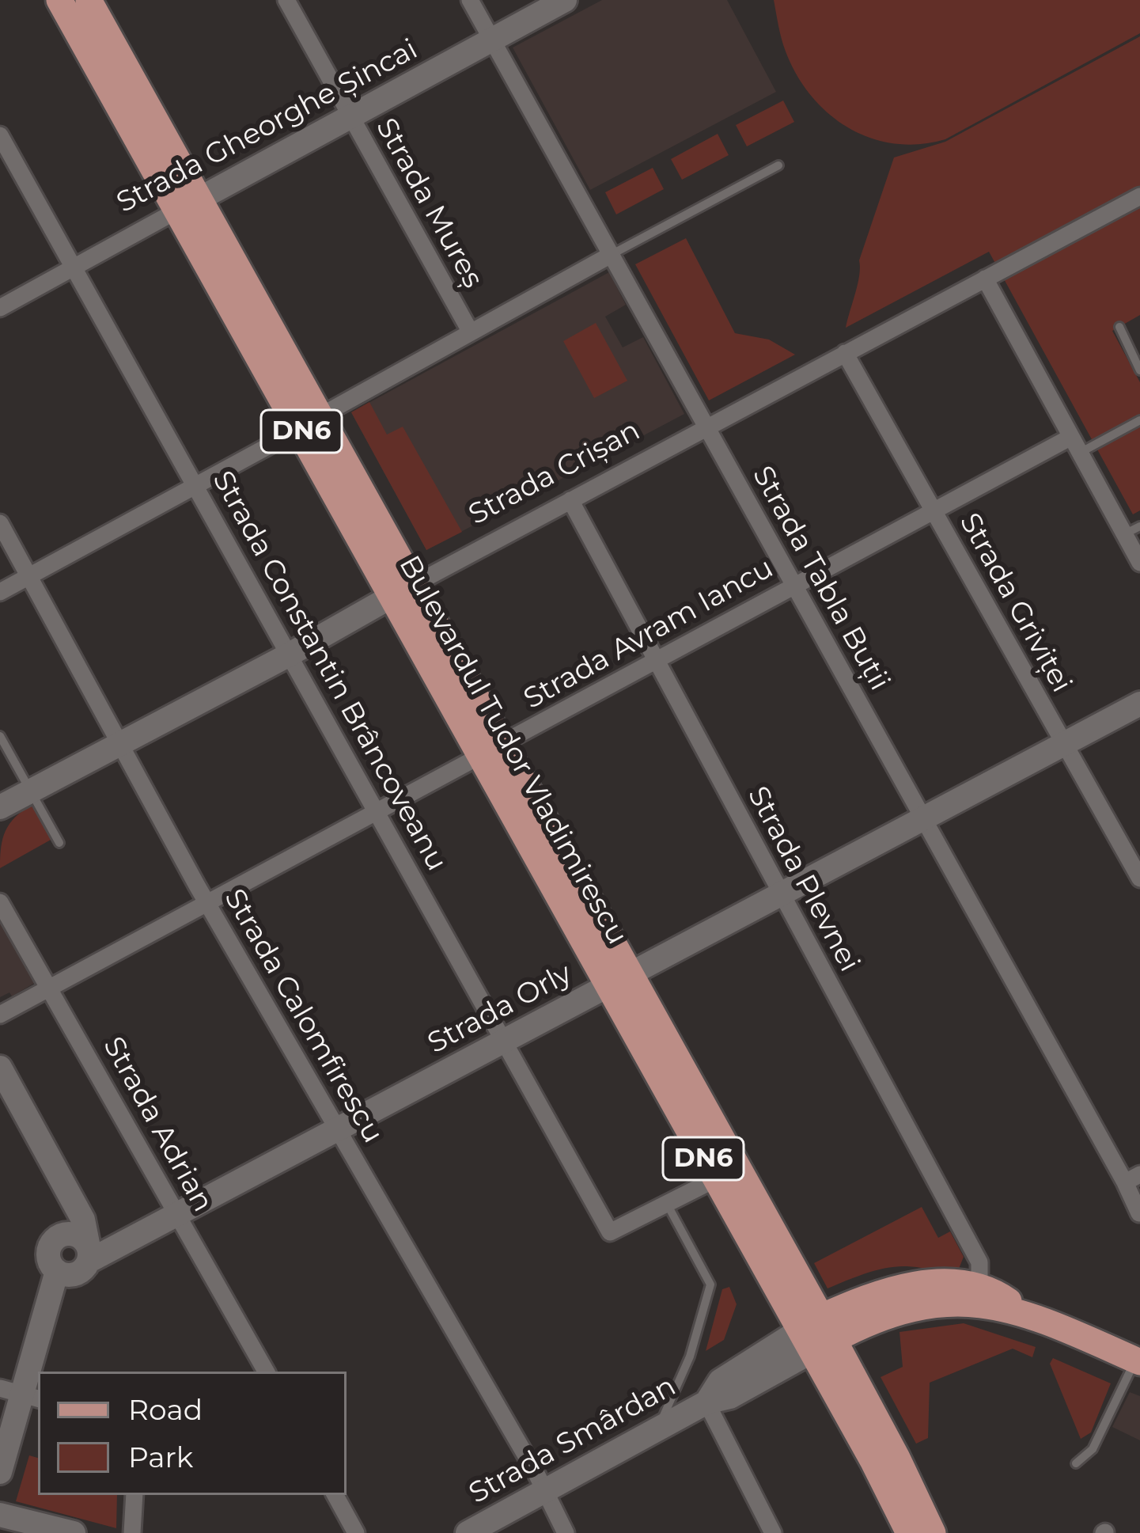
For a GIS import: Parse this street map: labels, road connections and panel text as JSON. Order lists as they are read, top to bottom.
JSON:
{
  "streets": {
    "main road": ["DN6", "Bulevardul Tudor Vladimirescu"],
    "street": [
      "Strada Gheorghe Șincai",
      "Strada Mureș",
      "Strada Crișan",
      "Strada Tabla Buții",
      "Strada Griviței",
      "Strada Avram Iancu",
      "Strada Constantin Brâncoveanu",
      "Strada Plevnei",
      "Strada Orly",
      "Strada Calomfirescu",
      "Strada Adrian",
      "Strada Smârdan"
    ]
  },
  "crossings": [
    ["Strada Gheorghe Șincai", "Strada Mureș"],
    ["Strada Gheorghe Șincai", "Strada Tabla Buții"],
    ["Strada Gheorghe Șincai", "Strada Constantin Brâncoveanu"],
    ["Strada Gheorghe Șincai", "Bulevardul Tudor Vladimirescu"],
    ["Strada Crișan", "Strada Tabla Buții"],
    ["Strada Crișan", "Strada Griviței"],
    ["Strada Crișan", "Strada Constantin Brâncoveanu"],
    ["Strada Crișan", "Bulevardul Tudor Vladimirescu"],
    ["Strada Crișan", "Strada Plevnei"],
    ["Strada Crișan", "Strada Calomfirescu"],
    ["Strada Tabla Buții", "Strada Avram Iancu"],
    ["Strada Tabla Buții", "Strada Orly"],
    ["Strada Griviței", "Strada Avram Iancu"],
    ["Strada Griviței", "Strada Orly"],
    ["Strada Avram Iancu", "Strada Constantin Brâncoveanu"],
    ["Strada Avram Iancu", "Bulevardul Tudor Vladimirescu"],
    ["Strada Avram Iancu", "Strada Plevnei"],
    ["Strada Avram Iancu", "Strada Calomfirescu"],
    ["Strada Avram Iancu", "Strada Adrian"],
    ["Strada Constantin Brâncoveanu", "Strada Orly"],
    ["Bulevardul Tudor Vladimirescu", "Strada Orly"],
    ["Bulevardul Tudor Vladimirescu", "Strada Smârdan"],
    ["Strada Plevnei", "Strada Orly"],
    ["Strada Orly", "Strada Calomfirescu"],
    ["Strada Orly", "Strada Adrian"],
    ["Strada Calomfirescu", "Strada Smârdan"]
  ],
  "legend": ["Road", "Park"]
}
